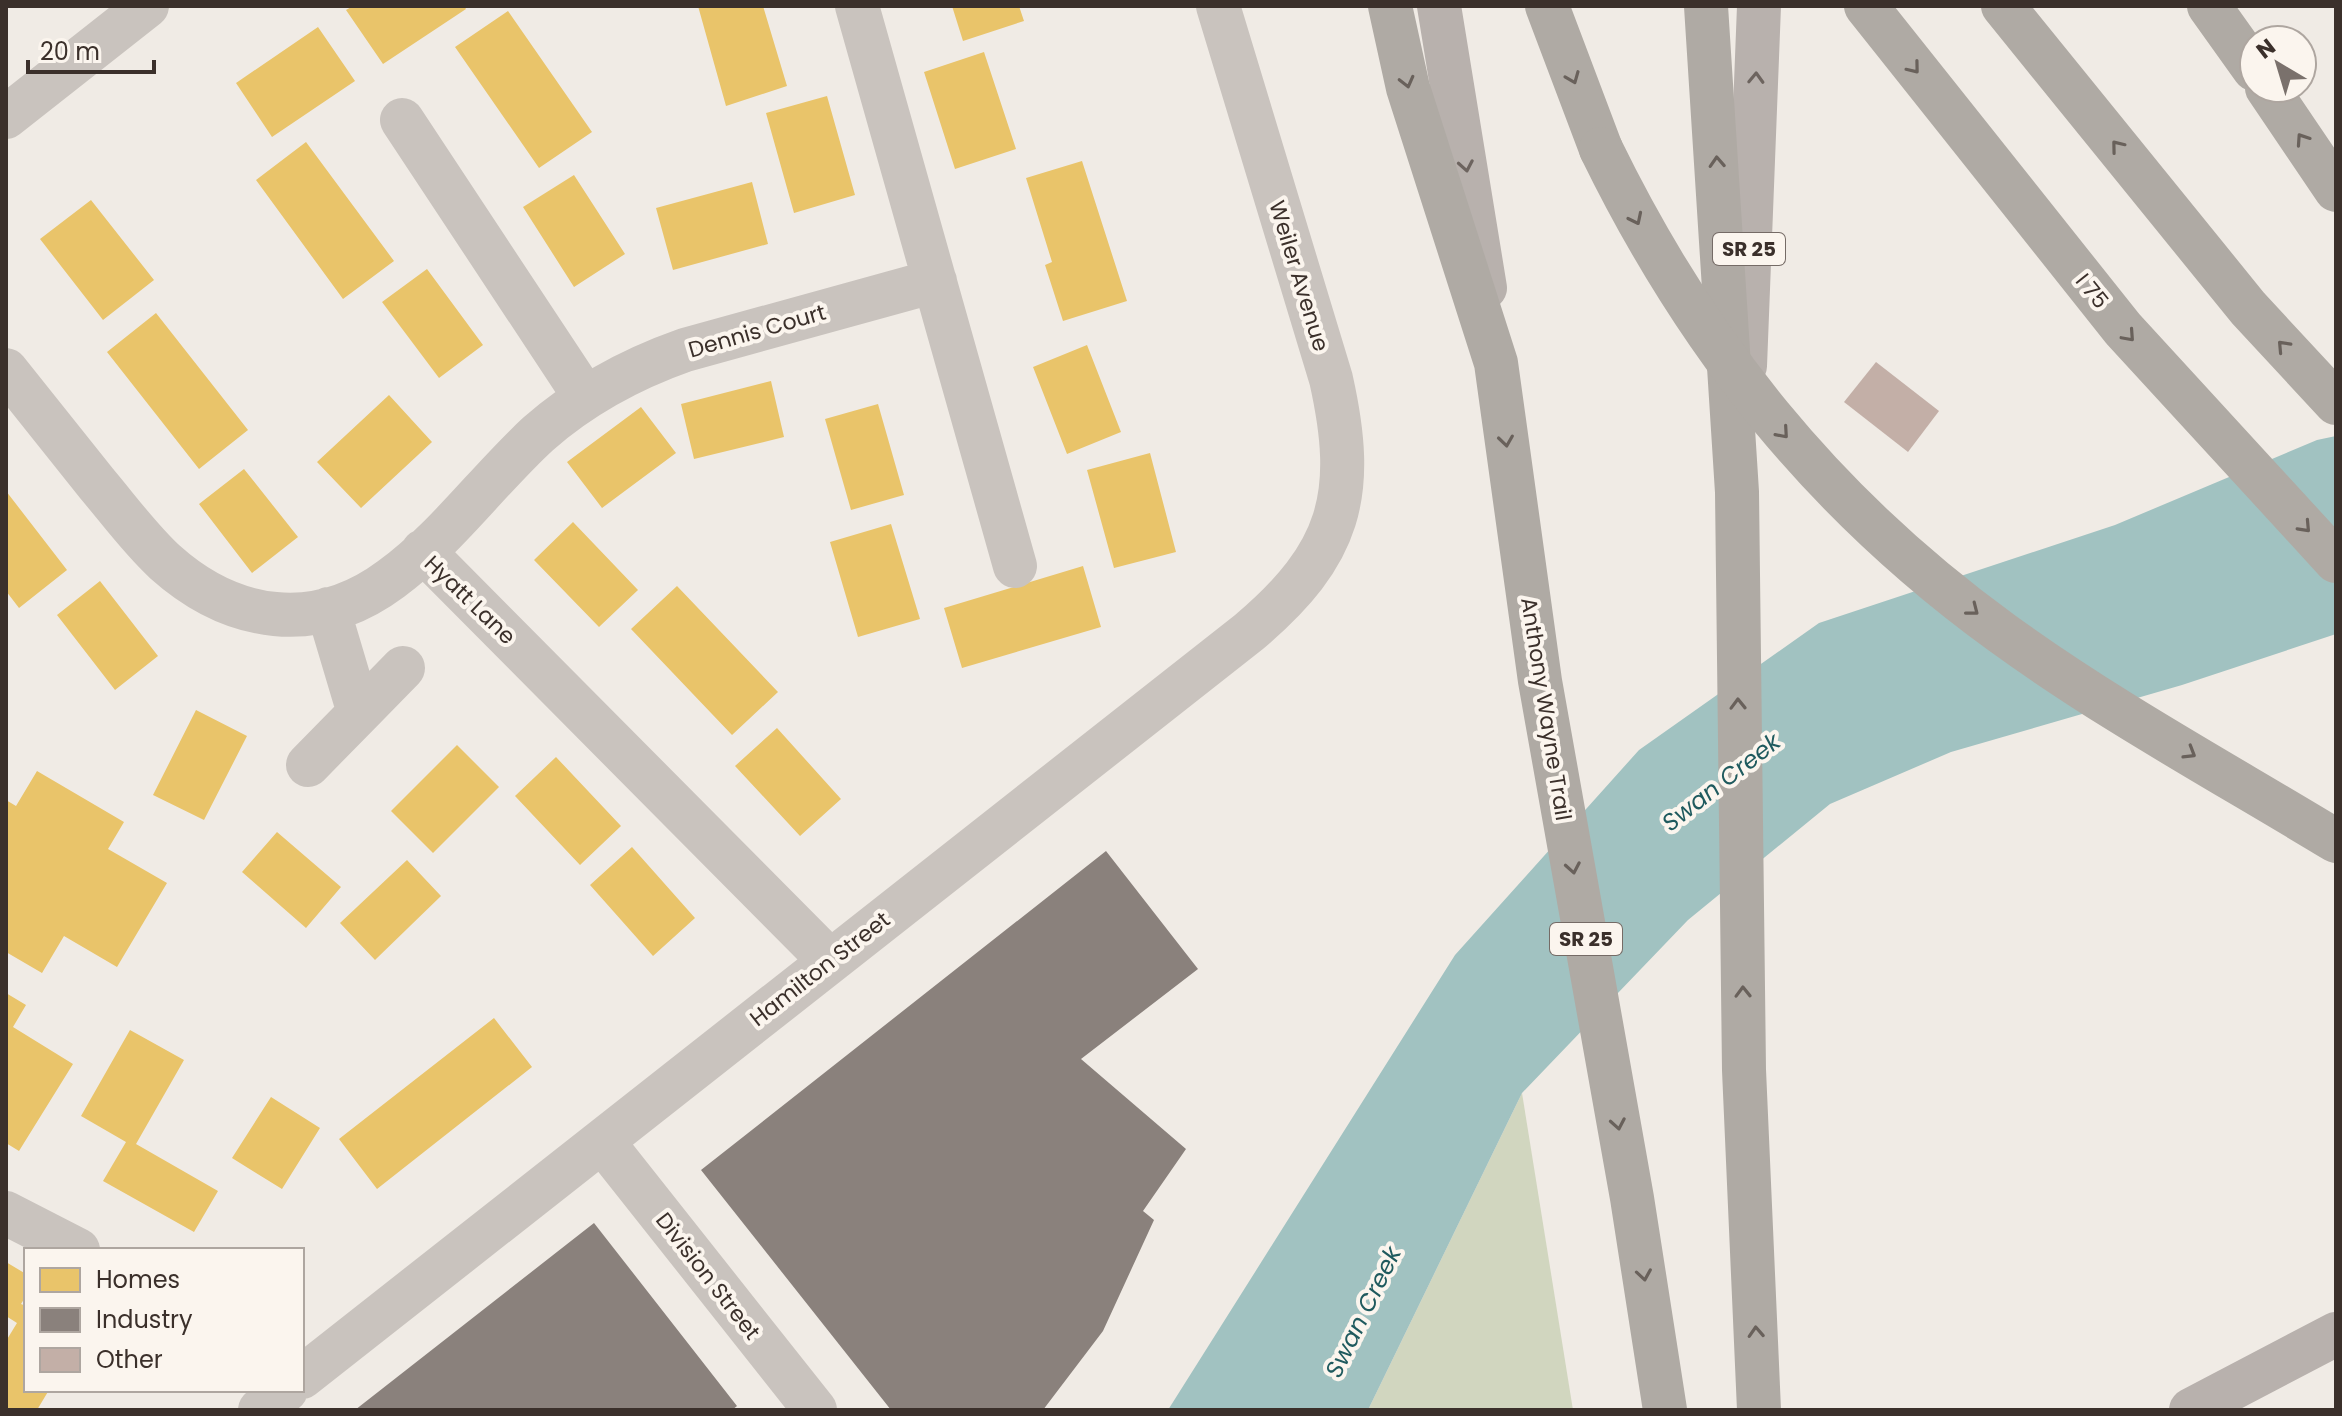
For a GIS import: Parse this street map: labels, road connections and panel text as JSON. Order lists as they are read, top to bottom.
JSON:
{
  "streets": {
    "highway": ["SR 25", "I 75", "Anthony Wayne Trail"],
    "street": [
      "Weiler Avenue",
      "Dennis Court",
      "Hyatt Lane",
      "Hamilton Street",
      "Division Street"
    ]
  },
  "crossings": [
    ["Weiler Avenue", "Hamilton Street"],
    ["Dennis Court", "Hyatt Lane"],
    ["Hyatt Lane", "Hamilton Street"],
    ["Hamilton Street", "Division Street"]
  ],
  "water": ["Swan Creek"],
  "legend": ["Homes", "Industry", "Other"],
  "scale_bar": "20 m",
  "north": "top left"
}
